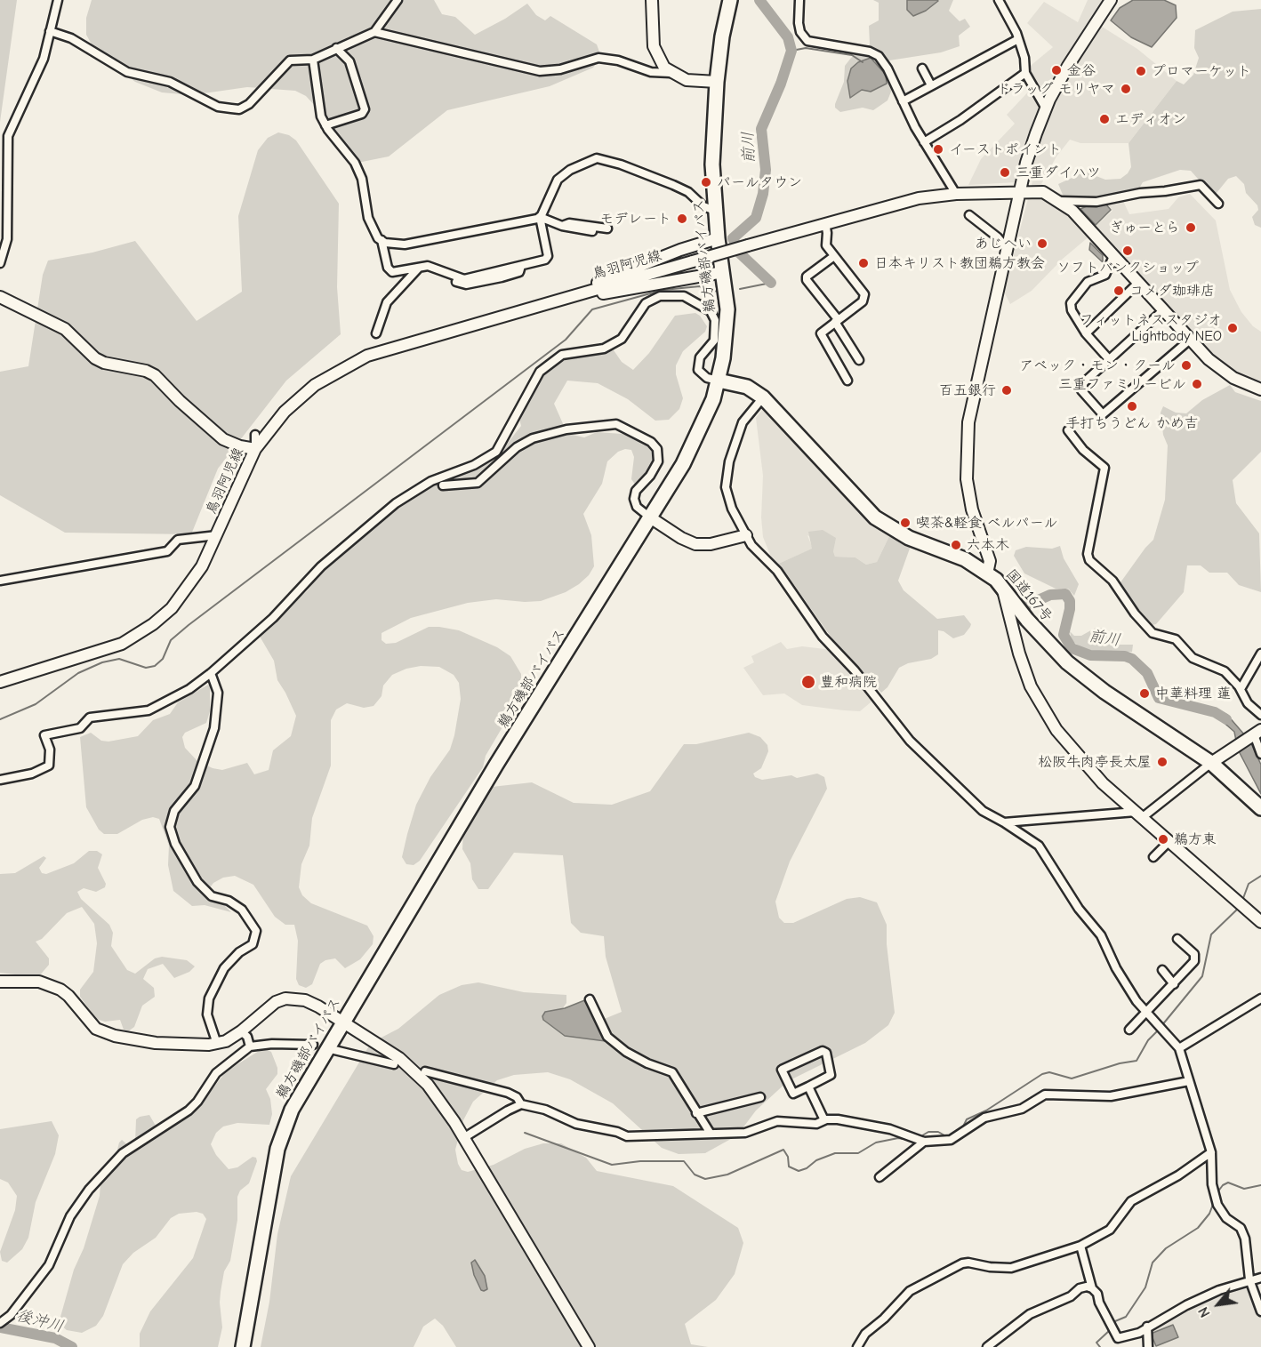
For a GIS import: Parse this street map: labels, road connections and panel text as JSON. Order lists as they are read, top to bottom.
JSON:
{
  "streets": {
    "highway": ["鵜方磯部バイパス", "国道167号"],
    "street": ["鳥羽阿児線"]
  },
  "crossings": [
    ["鵜方磯部バイパス", "国道167号"]
  ],
  "water": ["前川", "後沖川"],
  "places": [
    "金谷",
    "プロマーケット",
    "ドラッグ モリヤマ",
    "エディオン",
    "イーストポイント",
    "三重ダイハツ",
    "パールタウン",
    "モデレート",
    "ぎゅーとら",
    "あじへい",
    "ソフトバンクショップ",
    "日本キリスト教団鵜方教会",
    "コメダ珈琲店",
    "フィットネススタジオ Lightbody NEO",
    "アベック・モン・クール",
    "三重ファミリービル",
    "百五銀行",
    "手打ちうどん かめ吉",
    "喫茶&軽食 ベルパール",
    "六本木",
    "豊和病院",
    "中華料理 蓮",
    "松阪牛肉亭長太屋",
    "鵜方東"
  ],
  "north": "bottom left"
}
